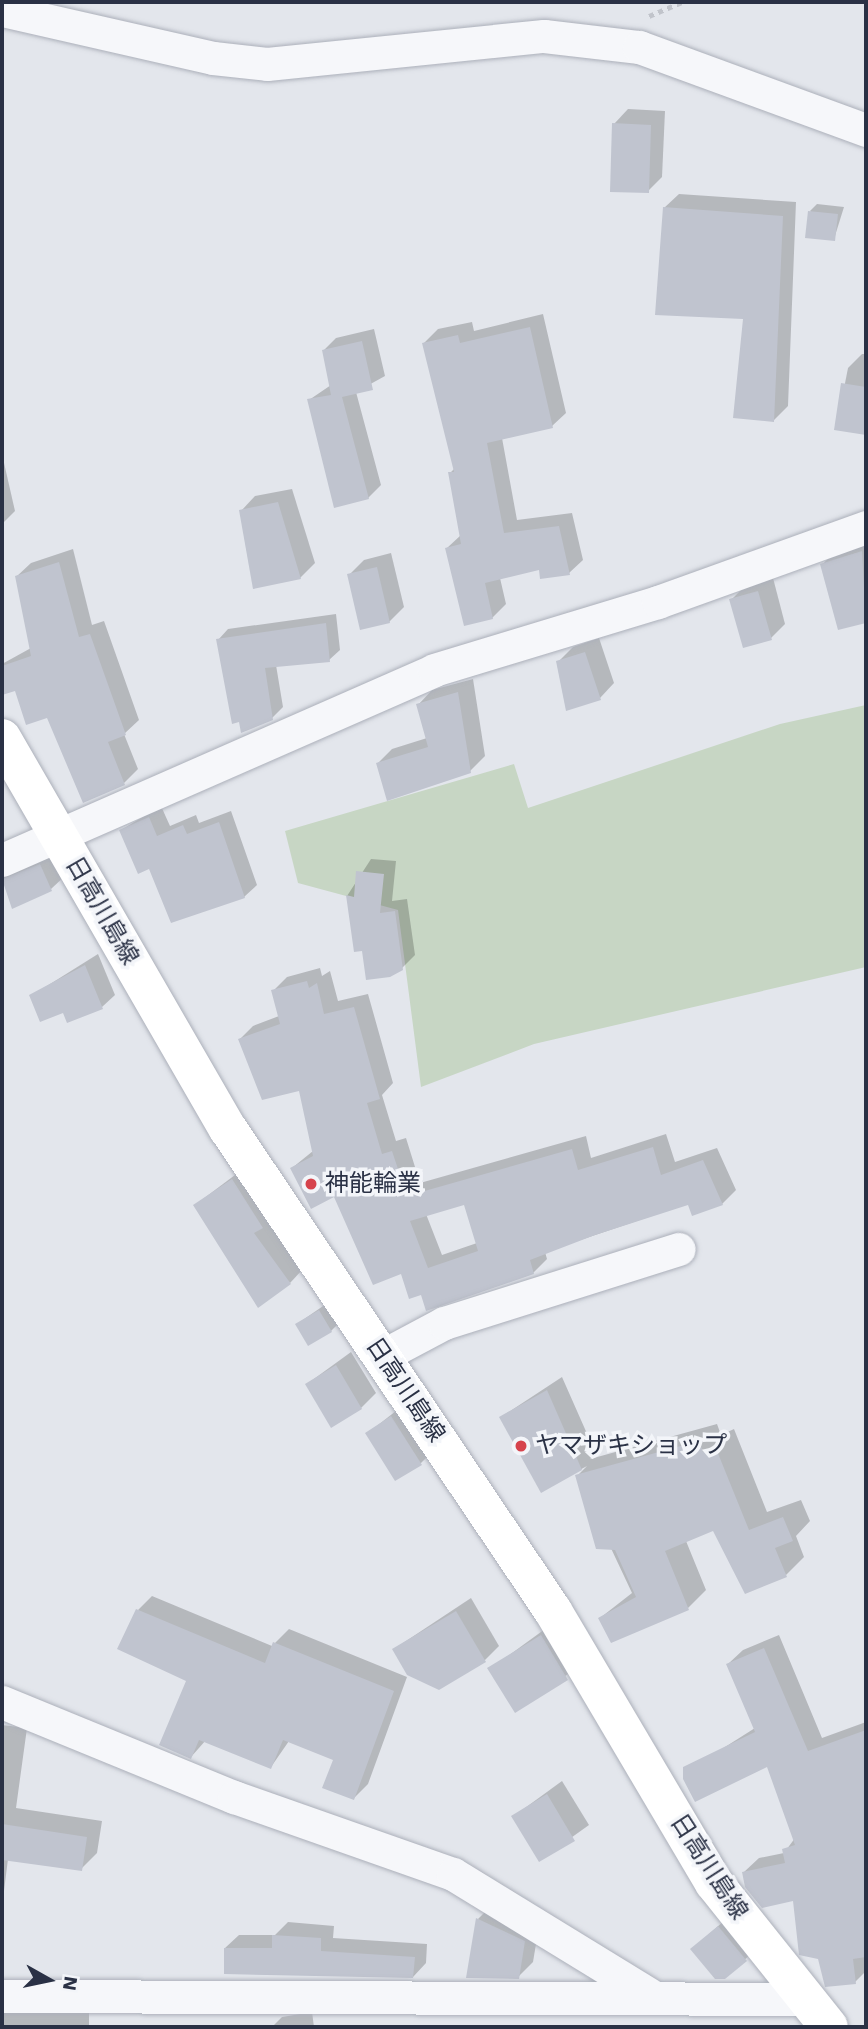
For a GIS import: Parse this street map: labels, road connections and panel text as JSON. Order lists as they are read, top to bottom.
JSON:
{
  "streets": {
    "main road": ["日高川島線"]
  },
  "places": ["神能輪業", "ヤマザキショップ"],
  "north": "right"
}
